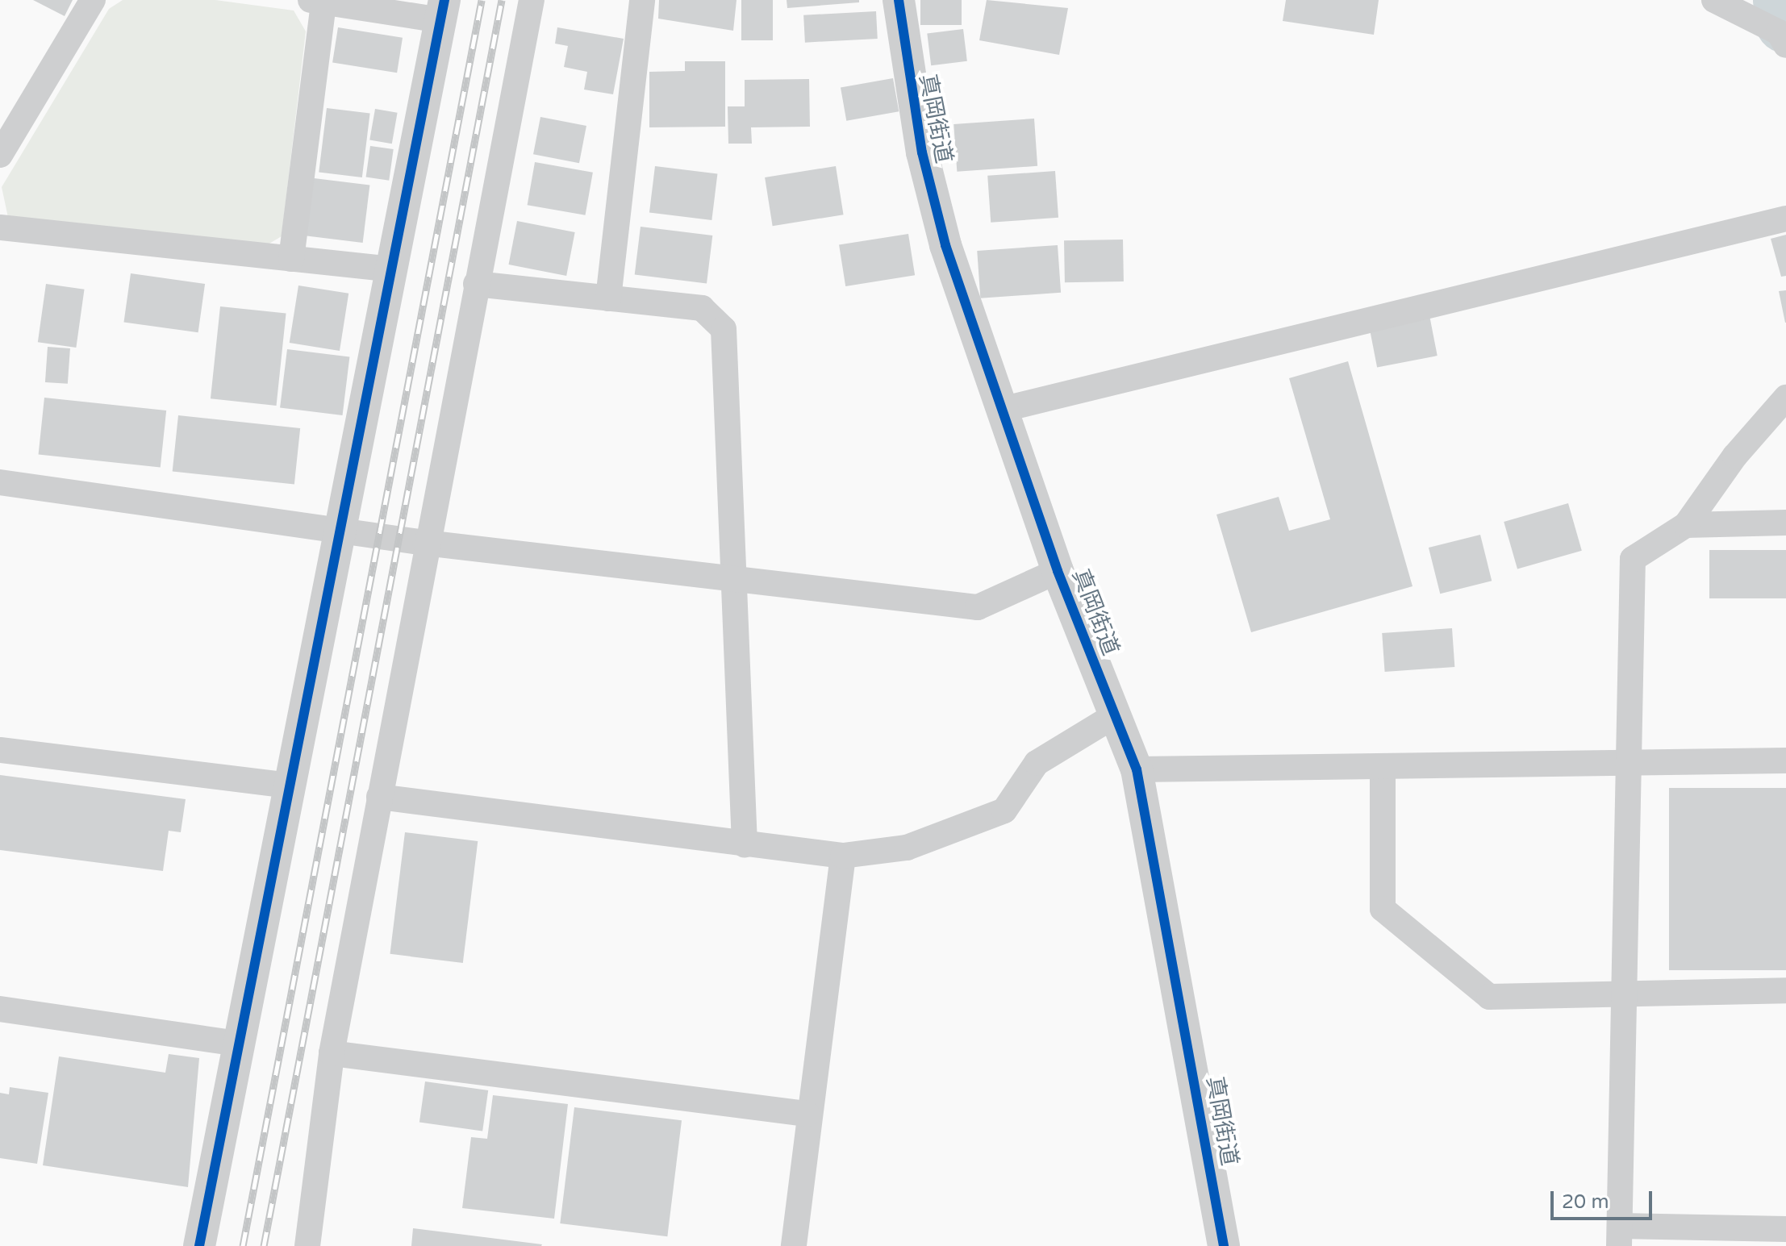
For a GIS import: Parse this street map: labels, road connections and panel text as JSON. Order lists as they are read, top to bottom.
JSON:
{
  "streets": {
    "street": ["真岡街道"]
  },
  "scale_bar": "20 m"
}
